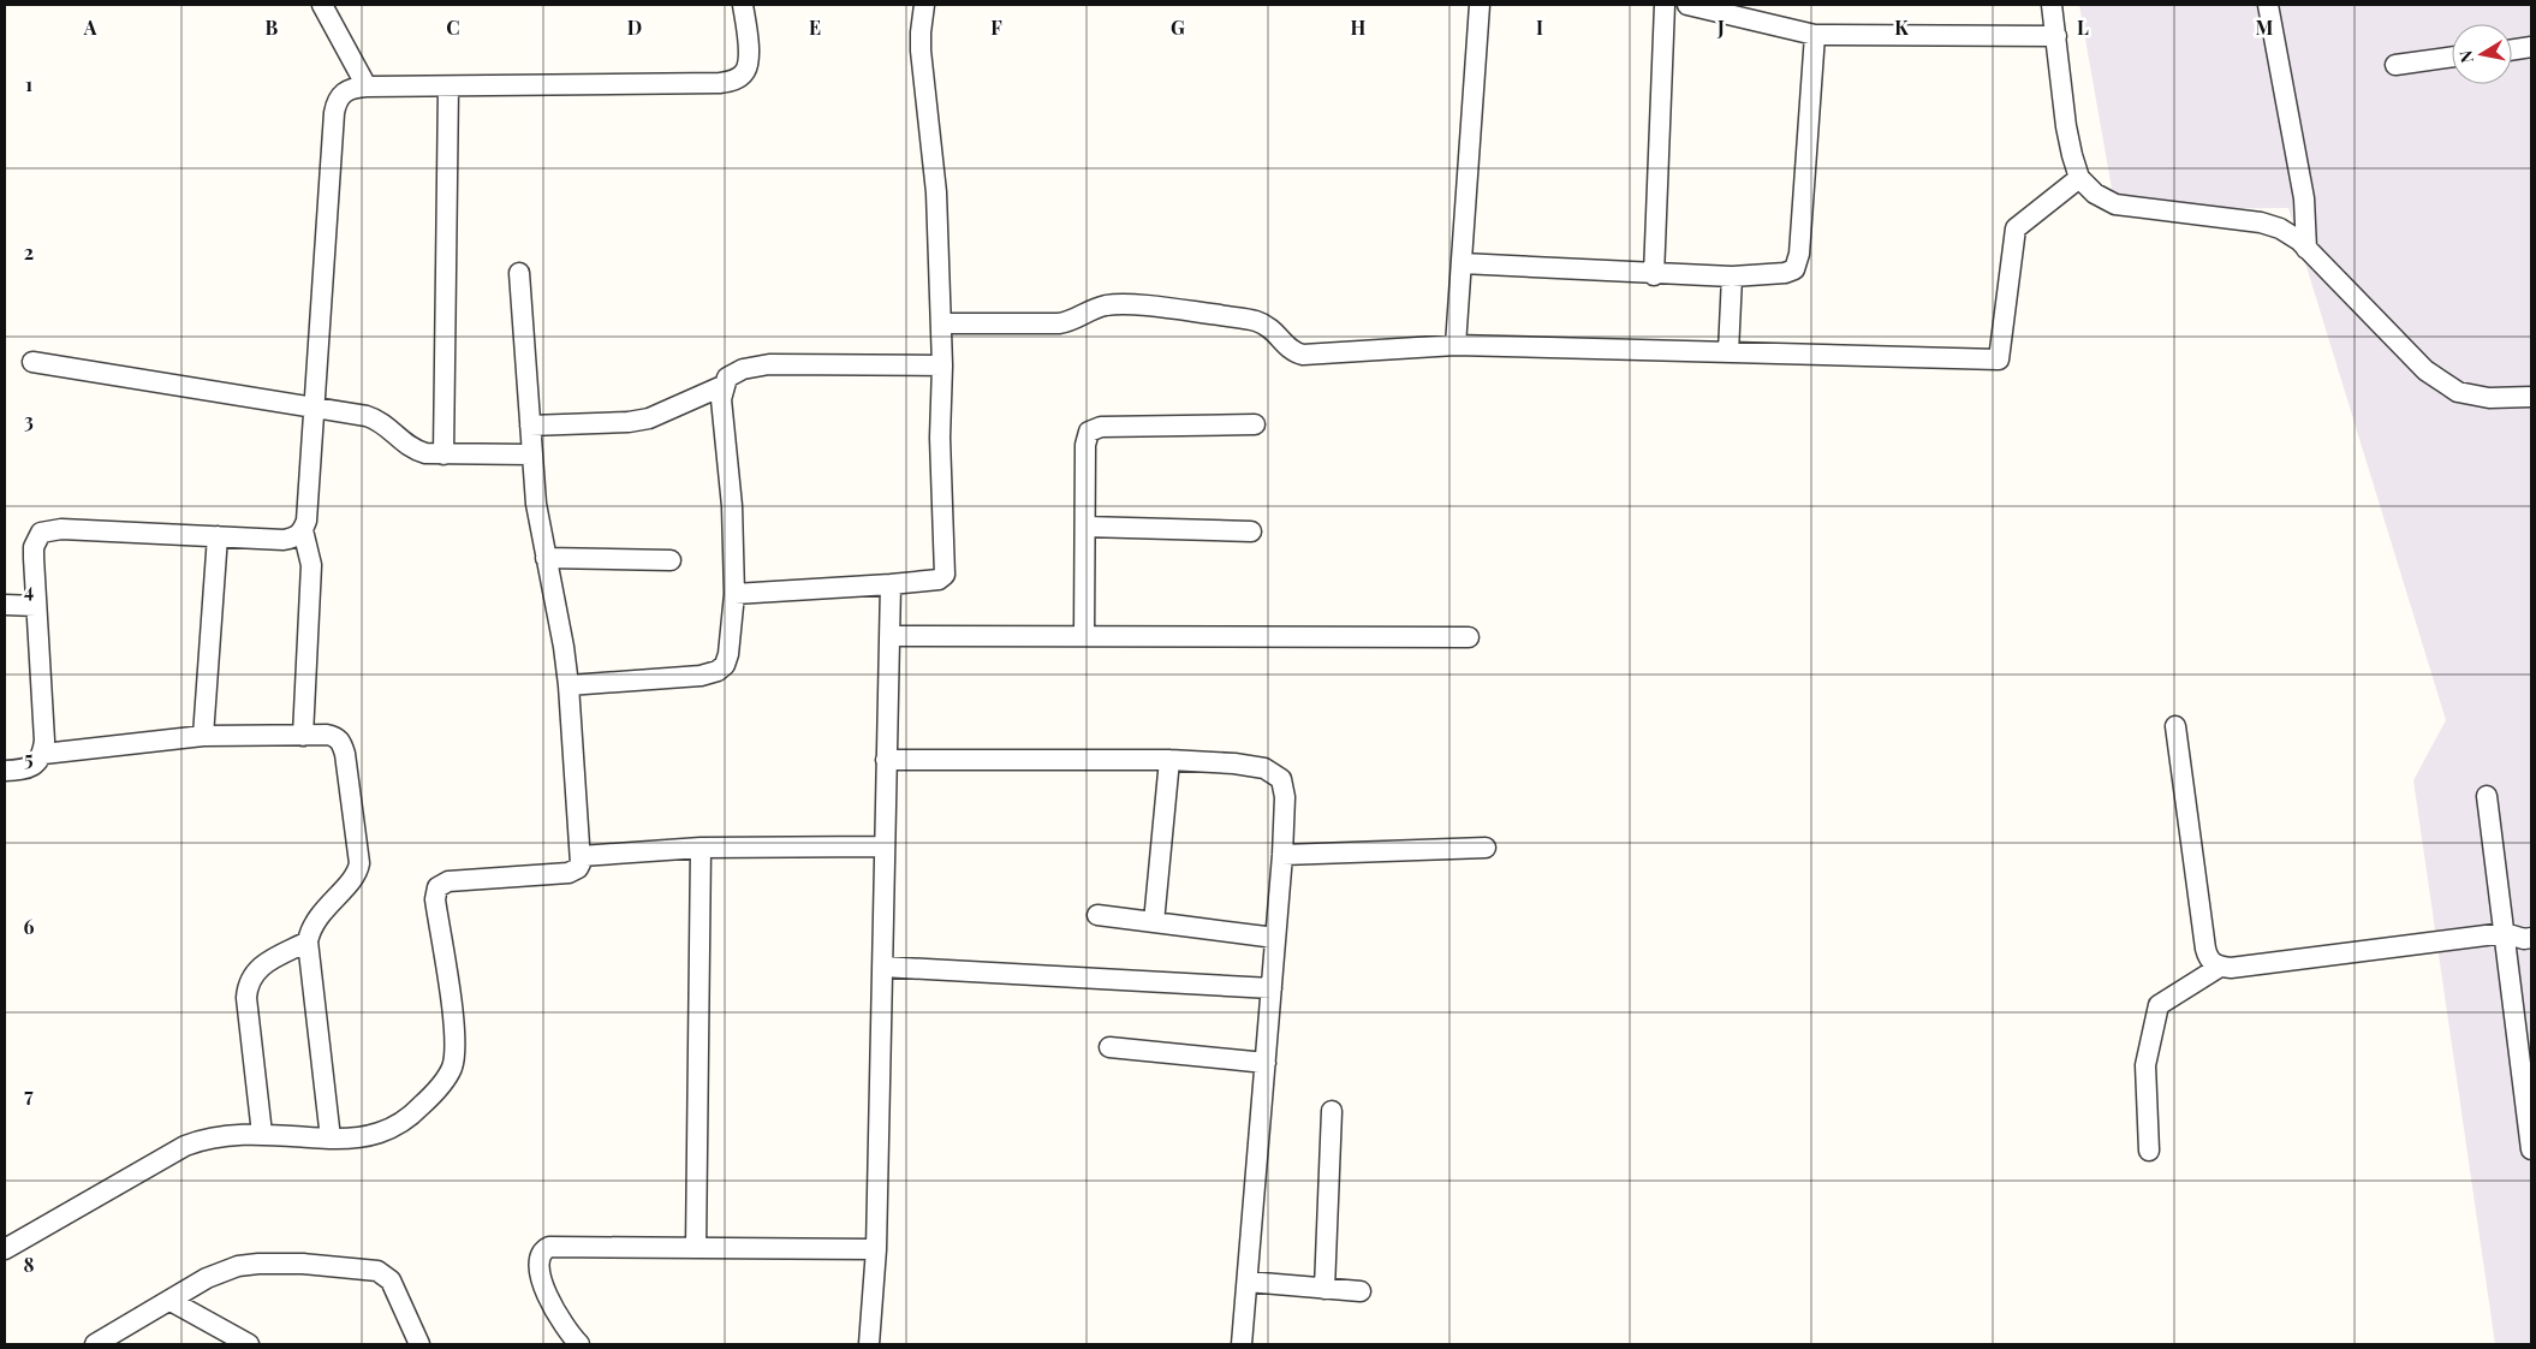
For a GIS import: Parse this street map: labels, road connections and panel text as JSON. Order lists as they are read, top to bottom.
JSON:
{
  "north": "left",
  "grid": {
    "columns": [
      "A",
      "B",
      "C",
      "D",
      "E",
      "F",
      "G",
      "H",
      "I",
      "J",
      "K",
      "L",
      "M"
    ],
    "rows": [
      "1",
      "2",
      "3",
      "4",
      "5",
      "6",
      "7",
      "8"
    ]
  }
}
